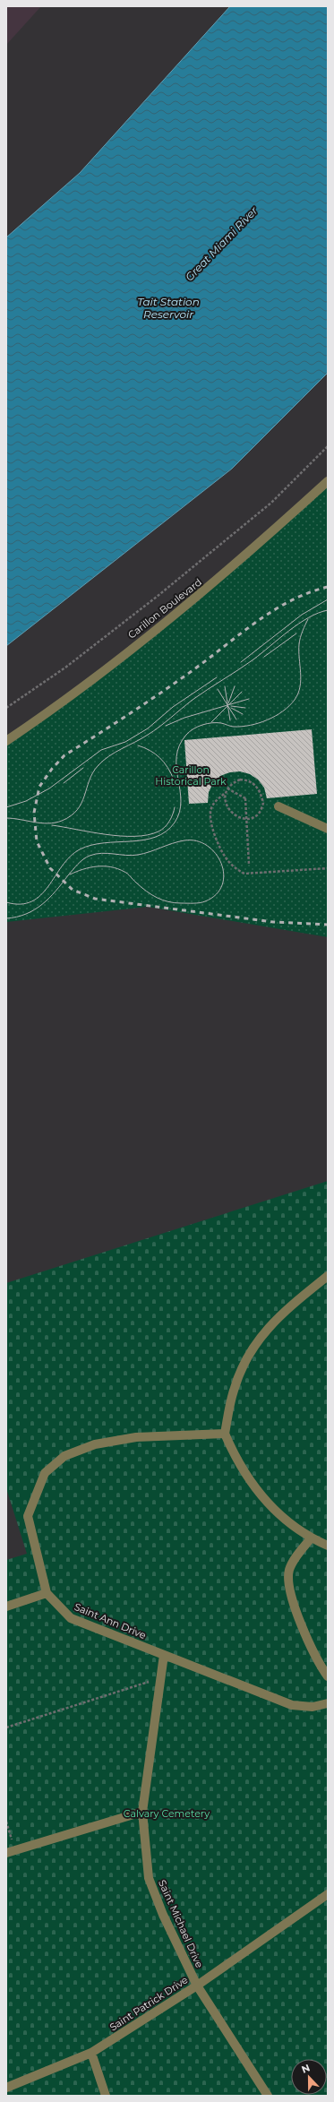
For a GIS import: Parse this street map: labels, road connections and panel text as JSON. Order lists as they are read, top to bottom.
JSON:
{
  "streets": {
    "street": [
      "Carillon Boulevard",
      "Saint Ann Drive",
      "Saint Michael Drive",
      "Saint Patrick Drive"
    ]
  },
  "crossings": [
    ["Saint Ann Drive", "Saint Michael Drive"],
    ["Saint Michael Drive", "Saint Patrick Drive"]
  ],
  "water": ["Great Miami River", "Tait Station Reservoir"],
  "parks": ["Carillon Historical Park", "Calvary Cemetery"],
  "north": "top"
}
